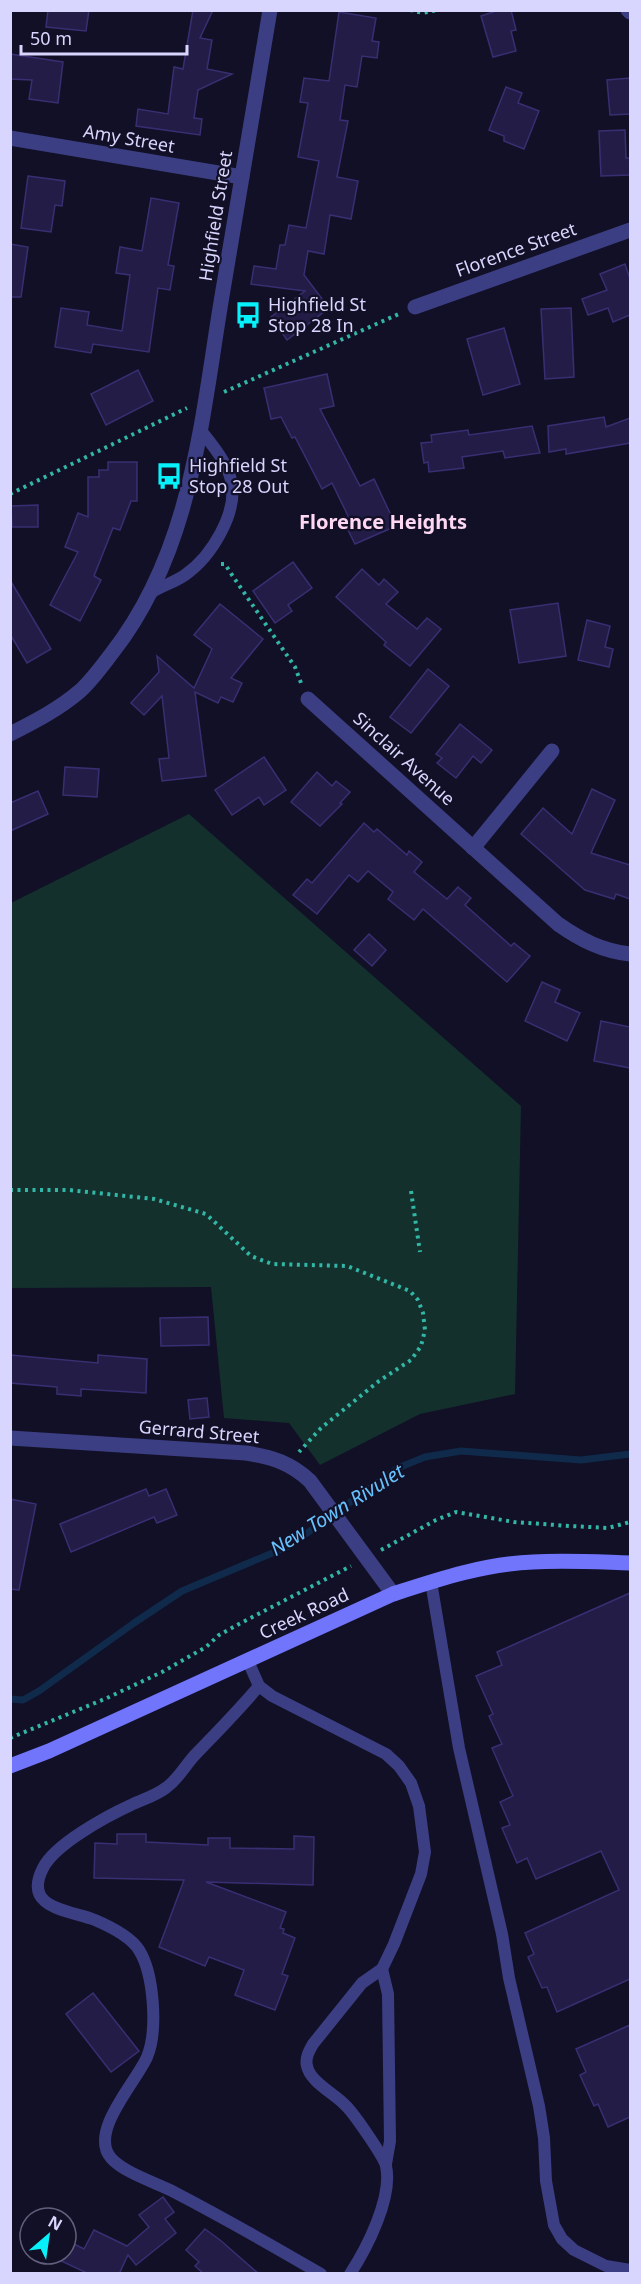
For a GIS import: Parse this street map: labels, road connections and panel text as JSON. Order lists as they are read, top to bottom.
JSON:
{
  "streets": {
    "street": [
      "Amy Street",
      "Highfield Street",
      "Florence Street",
      "Sinclair Avenue",
      "Gerrard Street",
      "Creek Road"
    ]
  },
  "crossings": [
    ["Amy Street", "Highfield Street"],
    ["Gerrard Street", "Creek Road"]
  ],
  "districts": ["Florence Heights"],
  "water": ["New Town Rivulet"],
  "places": {
    "bus stop": ["Highfield St Stop 28 In", "Highfield St Stop 28 Out"]
  },
  "scale_bar": "50 m",
  "north": "top right"
}
